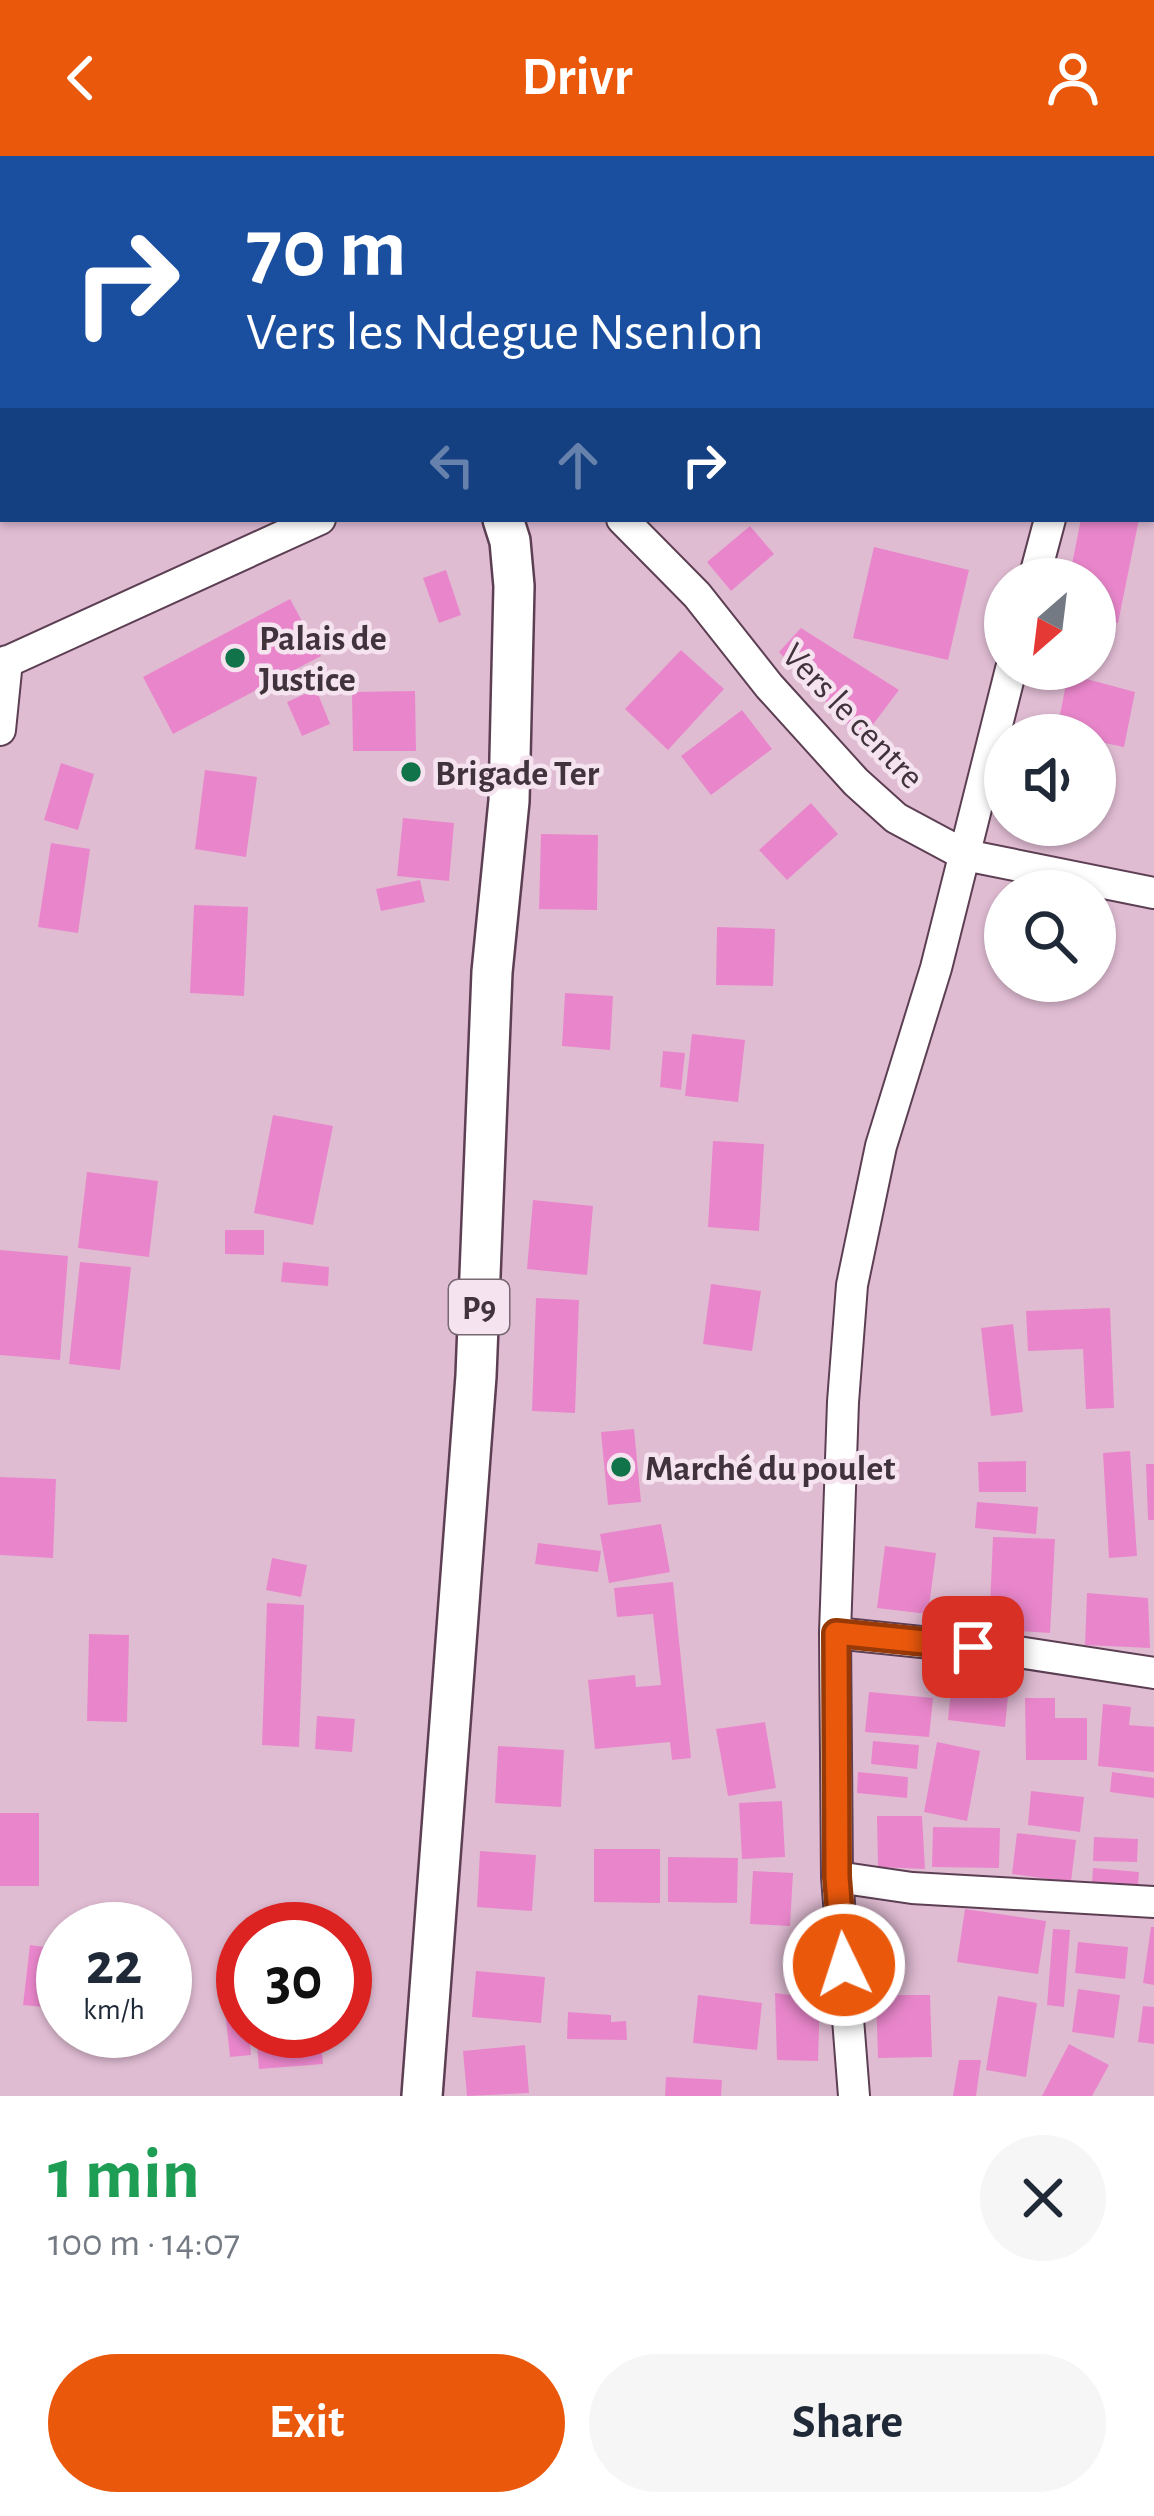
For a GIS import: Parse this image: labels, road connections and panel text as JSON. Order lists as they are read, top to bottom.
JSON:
{
  "streets": {
    "main road": ["P9"],
    "street": ["Vers le centre"]
  },
  "places": ["Palais de Justice", "Brigade Ter", "Marché du poulet"],
  "north": "bottom left",
  "page": {
    "header": "Drivr",
    "turn": ["70 m", "Vers les Ndegue Nsenlon"],
    "speed": "22 km/h",
    "limit": "30",
    "heading": ["1 min", "100 m · 14:07"],
    "buttons": ["Exit", "Share"]
  }
}
